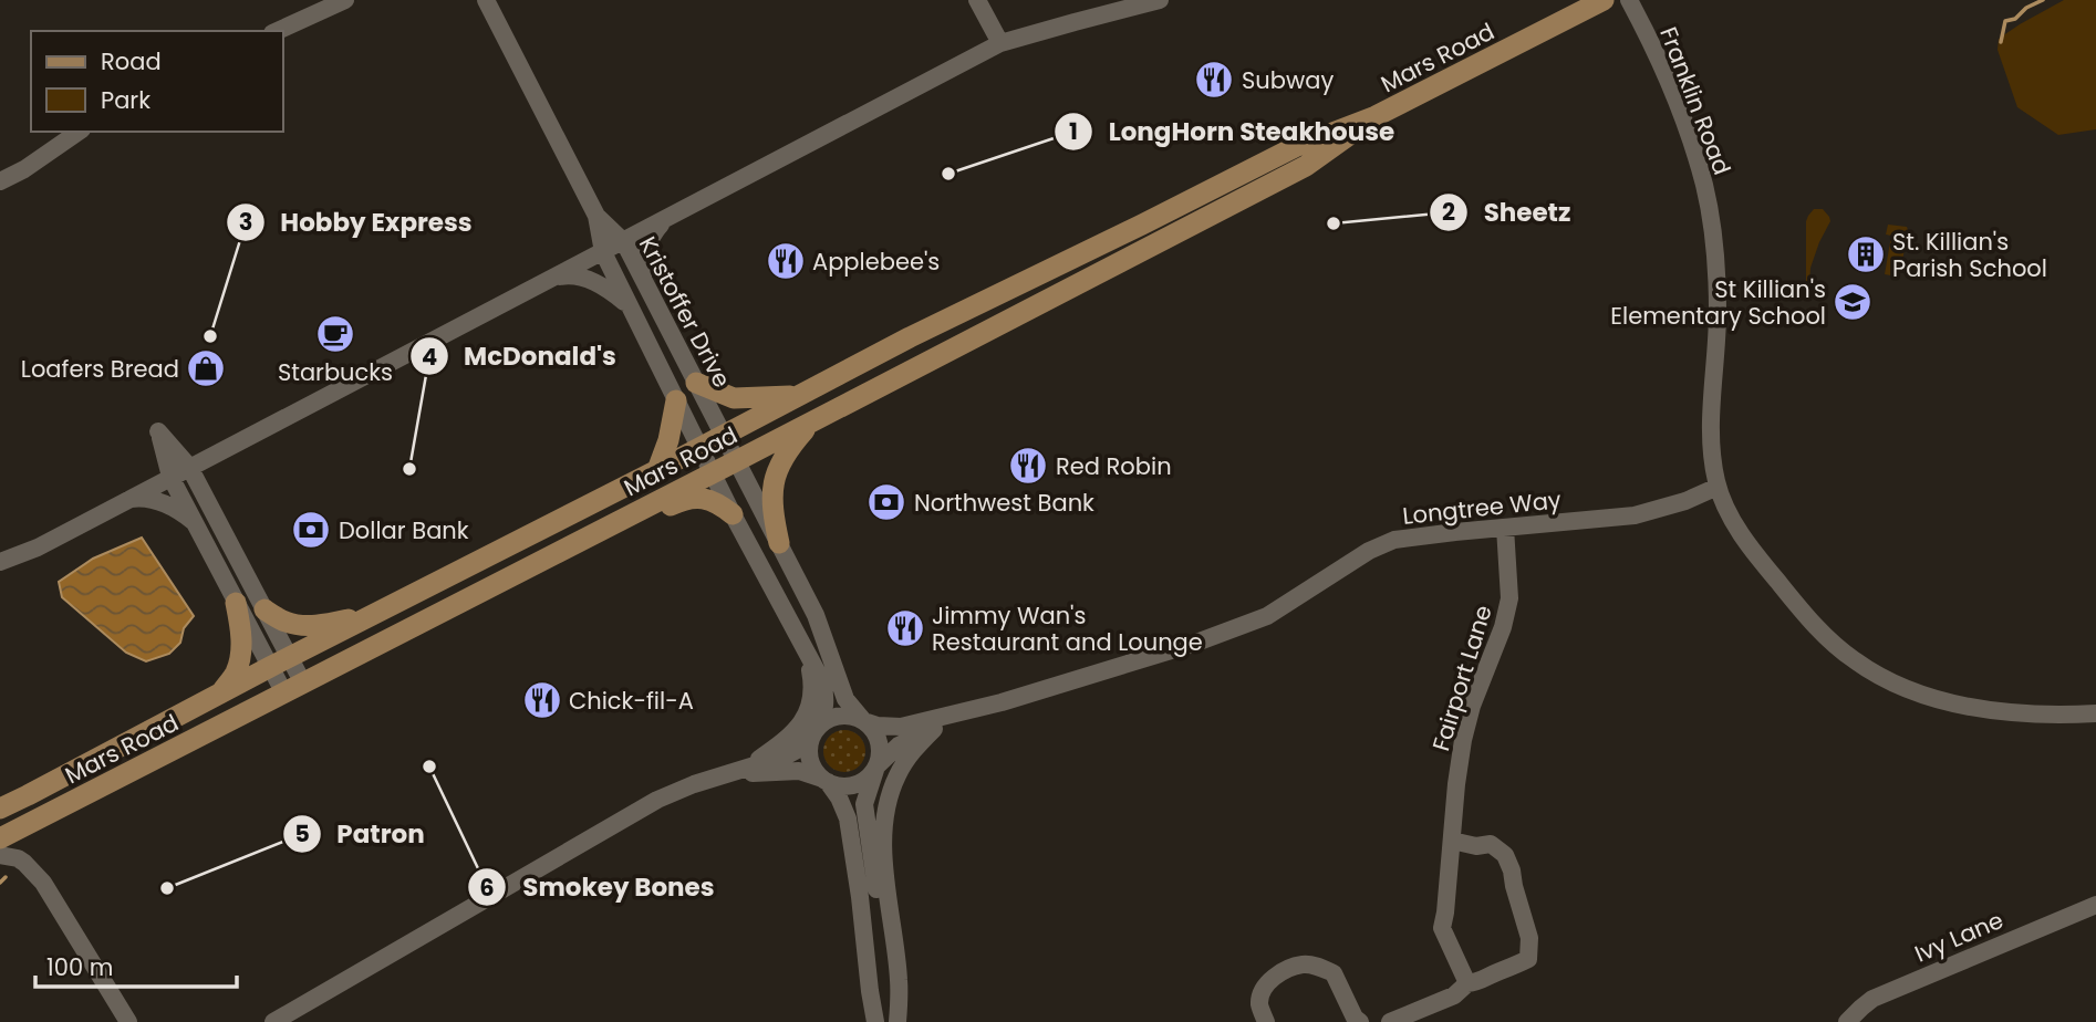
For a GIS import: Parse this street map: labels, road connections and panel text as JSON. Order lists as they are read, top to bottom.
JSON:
{
  "streets": {
    "main road": ["Mars Road"],
    "street": [
      "Franklin Road",
      "Kristoffer Drive",
      "Longtree Way",
      "Fairport Lane",
      "Ivy Lane"
    ]
  },
  "crossings": [
    ["Mars Road", "Kristoffer Drive"],
    ["Franklin Road", "Longtree Way"],
    ["Longtree Way", "Fairport Lane"]
  ],
  "places": {
    "restaurant": [
      "Subway",
      "Applebee's",
      "Red Robin",
      "Jimmy Wan's Restaurant and Lounge",
      "Chick-fil-A"
    ],
    "other": [
      "LongHorn Steakhouse",
      "Sheetz",
      "Hobby Express",
      "McDonald's",
      "Smokey Bones",
      "Patron"
    ],
    "building": ["St. Killian's Parish School"],
    "school or university": ["St Killian's Elementary School"],
    "cafe": ["Starbucks"],
    "shop": ["Loafers Bread"],
    "bank": ["Northwest Bank", "Dollar Bank"]
  },
  "legend": ["Road", "Park"],
  "scale_bar": "100 m"
}
